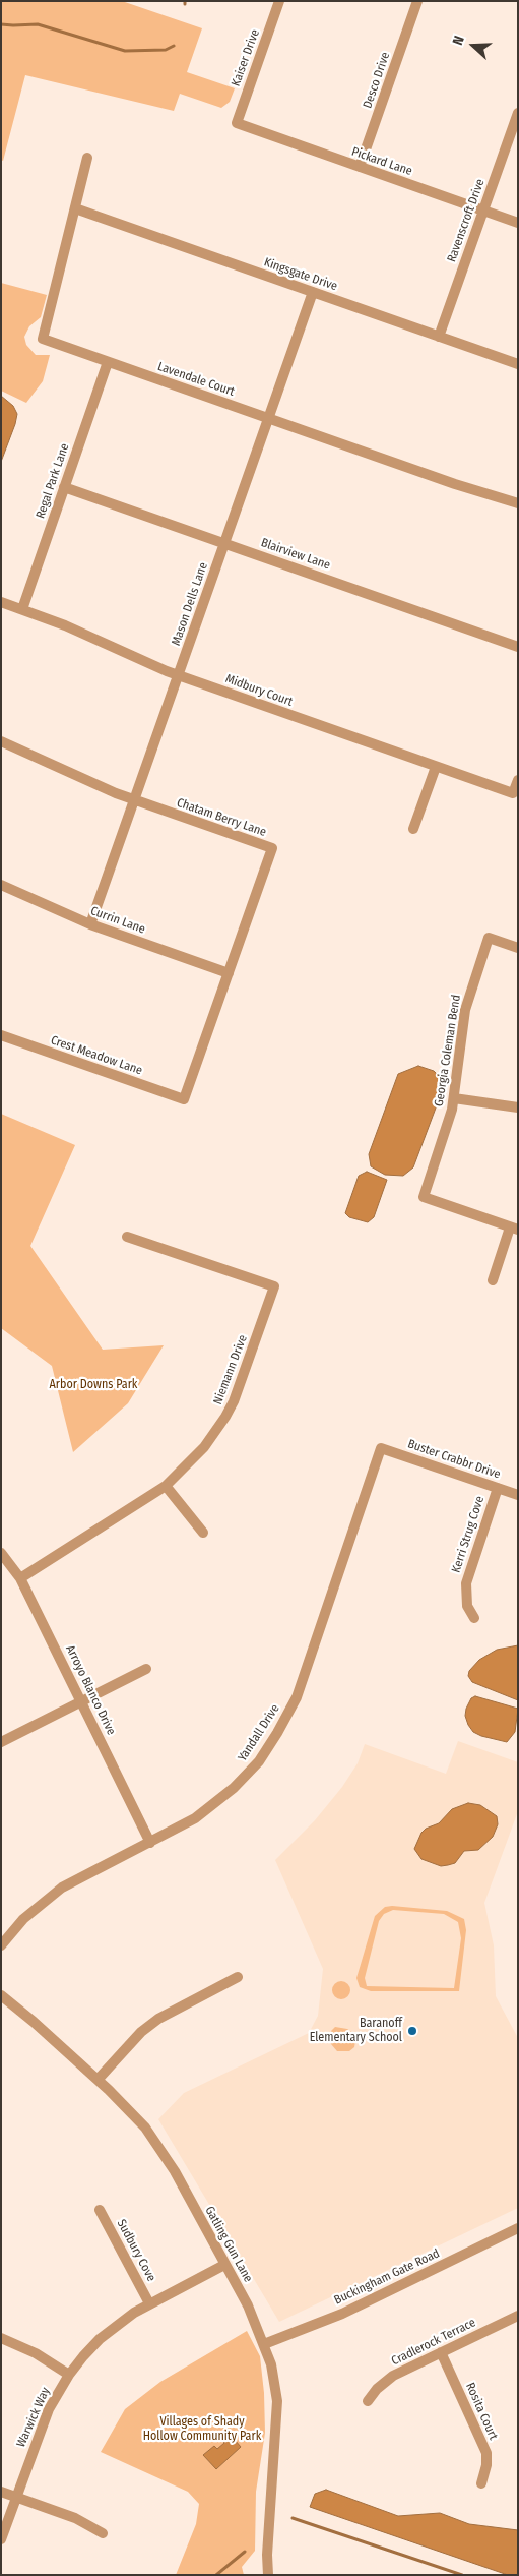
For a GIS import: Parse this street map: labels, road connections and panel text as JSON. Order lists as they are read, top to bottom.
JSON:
{
  "streets": {
    "street": [
      "Kaiser Drive",
      "Desco Drive",
      "Pickard Lane",
      "Ravenscroft Drive",
      "Kingsgate Drive",
      "Lavendale Court",
      "Regal Park Lane",
      "Blairview Lane",
      "Mason Dells Lane",
      "Midbury Court",
      "Chatam Berry Lane",
      "Currin Lane",
      "Georgia Coleman Bend",
      "Crest Meadow Lane",
      "Niemann Drive",
      "Buster Crabbr Drive",
      "Kerri Strug Cove",
      "Arroyo Blanco Drive",
      "Yandall Drive",
      "Gatling Gun Lane",
      "Sudbury Cove",
      "Buckingham Gate Road",
      "Cradlerock Terrace",
      "Rosita Court",
      "Warwick Way"
    ]
  },
  "crossings": [
    ["Kaiser Drive", "Pickard Lane"],
    ["Desco Drive", "Pickard Lane"],
    ["Pickard Lane", "Ravenscroft Drive"],
    ["Ravenscroft Drive", "Kingsgate Drive"],
    ["Kingsgate Drive", "Lavendale Court"],
    ["Kingsgate Drive", "Mason Dells Lane"],
    ["Lavendale Court", "Regal Park Lane"],
    ["Lavendale Court", "Mason Dells Lane"],
    ["Regal Park Lane", "Blairview Lane"],
    ["Regal Park Lane", "Midbury Court"],
    ["Blairview Lane", "Mason Dells Lane"],
    ["Mason Dells Lane", "Midbury Court"],
    ["Mason Dells Lane", "Chatam Berry Lane"],
    ["Mason Dells Lane", "Currin Lane"],
    ["Chatam Berry Lane", "Currin Lane"],
    ["Chatam Berry Lane", "Crest Meadow Lane"],
    ["Niemann Drive", "Arroyo Blanco Drive"],
    ["Buster Crabbr Drive", "Kerri Strug Cove"],
    ["Buster Crabbr Drive", "Yandall Drive"],
    ["Arroyo Blanco Drive", "Yandall Drive"],
    ["Gatling Gun Lane", "Buckingham Gate Road"],
    ["Gatling Gun Lane", "Warwick Way"],
    ["Sudbury Cove", "Warwick Way"],
    ["Cradlerock Terrace", "Rosita Court"]
  ],
  "parks": ["Arbor Downs Park", "Villages of Shady Hollow Community Park"],
  "places": ["Baranoff Elementary School"],
  "north": "left"
}
